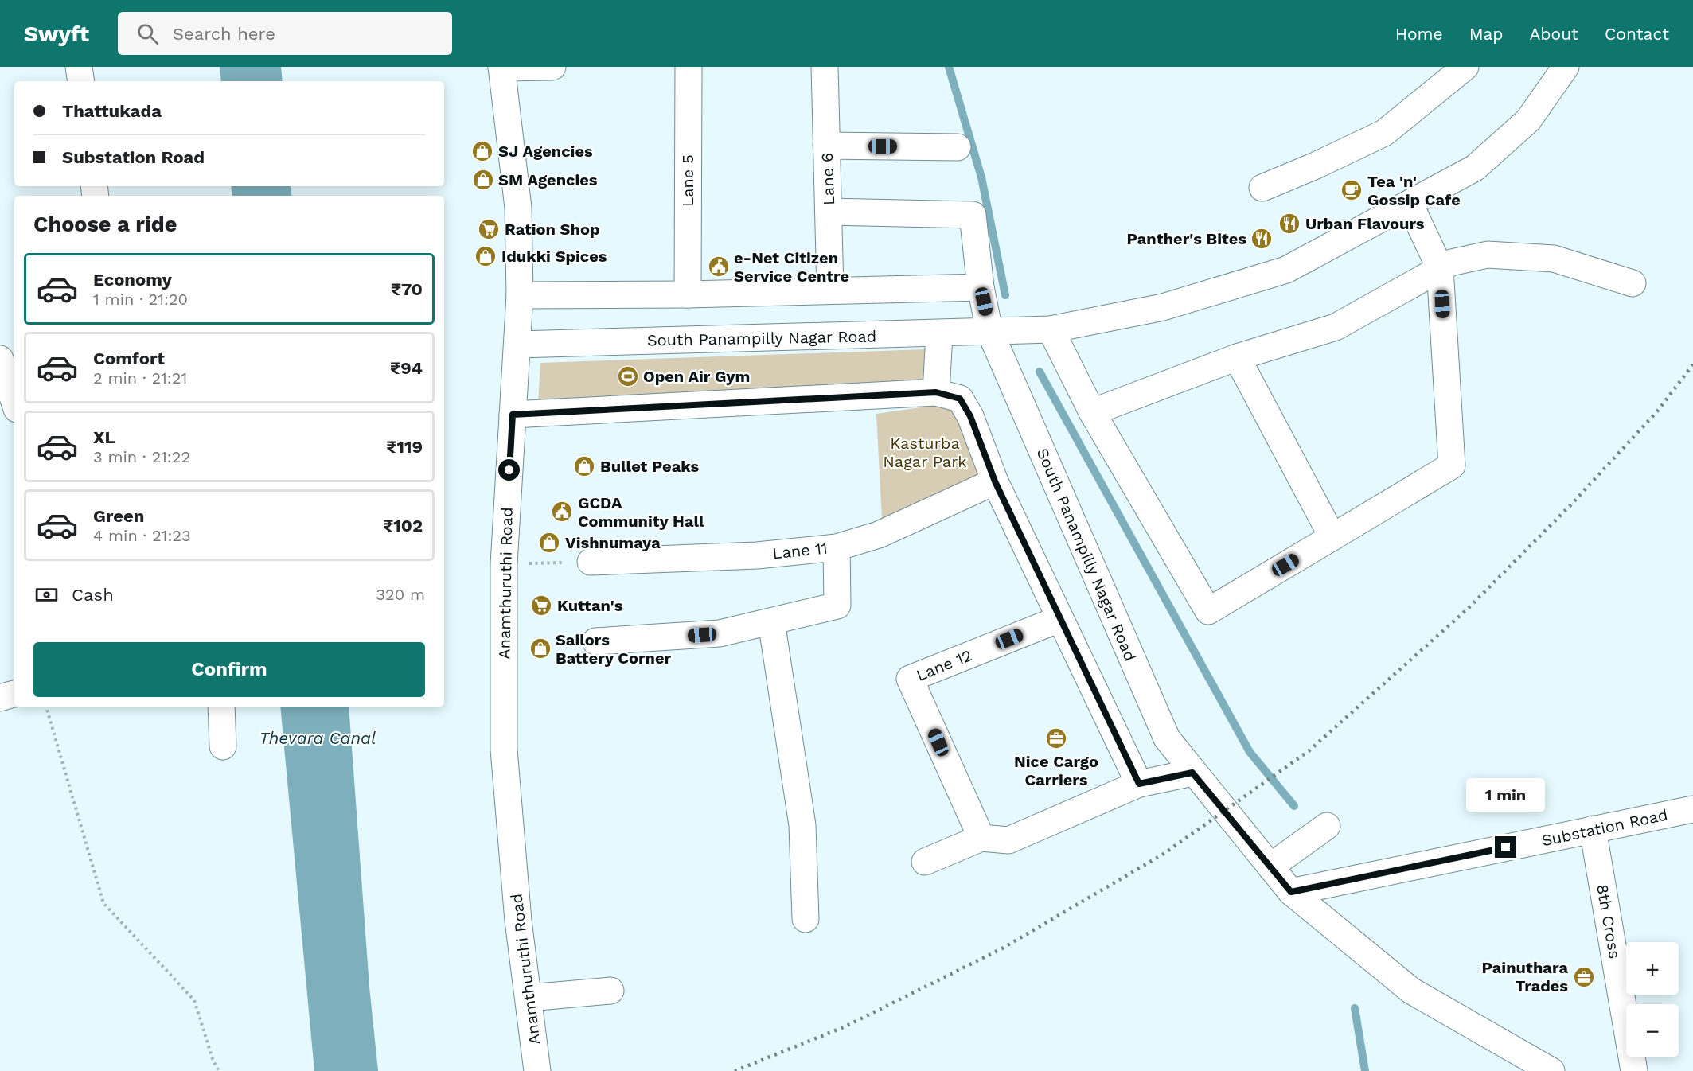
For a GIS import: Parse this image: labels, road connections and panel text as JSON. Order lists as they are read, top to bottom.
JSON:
{
  "streets": {
    "street": [
      "Lane 6",
      "Lane 5",
      "South Panampilly Nagar Road",
      "Lane 11",
      "Anamthuruthi Road",
      "Lane 12",
      "Substation Road",
      "8th Cross"
    ]
  },
  "crossings": [
    ["South Panampilly Nagar Road", "Anamthuruthi Road"],
    ["South Panampilly Nagar Road", "Substation Road"],
    ["Substation Road", "8th Cross"]
  ],
  "water": ["Thevara Canal"],
  "parks": ["Kasturba Nagar Park"],
  "places": {
    "shop": [
      "SJ Agencies",
      "SM Agencies",
      "Idukki Spices",
      "Bullet Peaks",
      "Vishnumaya",
      "Sailors Battery Corner"
    ],
    "cafe": ["Tea 'n' Gossip Cafe"],
    "restaurant": ["Urban Flavours", "Panther's Bites"],
    "supermarket": ["Ration Shop", "Kuttan's"],
    "public building": ["e-Net Citizen Service Centre", "GCDA Community Hall"],
    "sports": ["Open Air Gym"],
    "office": ["Nice Cargo Carriers", "Painuthara Trades"]
  },
  "page": {
    "header": "Swyft",
    "search": "Search here",
    "nav": [
      "Home",
      "Map",
      "About",
      "Contact"
    ],
    "banner": ["Thattukada", "Substation Road"],
    "heading": "Choose a ride",
    "list": [
      {
        "name": "Economy",
        "note": "1 min · 21:20",
        "value": "₹70"
      },
      {
        "name": "Comfort",
        "note": "2 min · 21:21",
        "value": "₹94"
      },
      {
        "name": "XL",
        "note": "3 min · 21:22",
        "value": "₹119"
      },
      {
        "name": "Green",
        "note": "4 min · 21:23",
        "value": "₹102"
      }
    ],
    "pay": ["Cash", "320 m"],
    "buttons": "Confirm",
    "bubble": "1 min",
    "map_buttons": ["+", "−"]
  }
}
